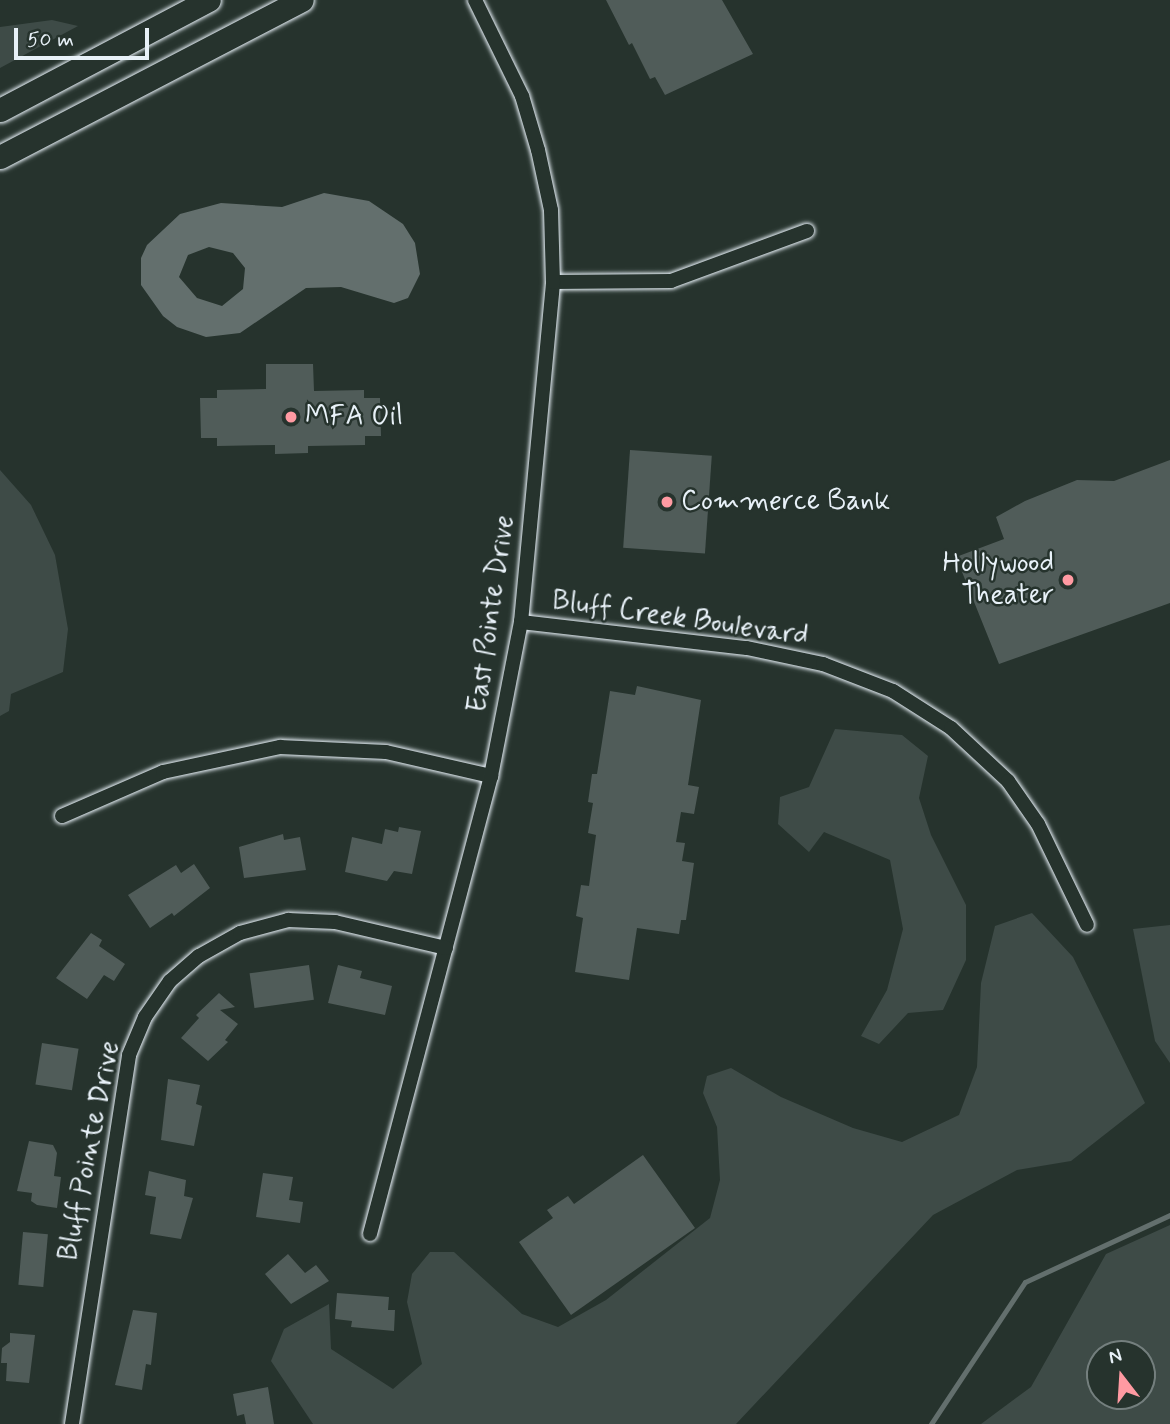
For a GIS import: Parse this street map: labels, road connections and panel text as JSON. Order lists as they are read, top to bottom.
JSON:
{
  "streets": {
    "street": ["East Pointe Drive", "Bluff Creek Boulevard", "Bluff Pointe Drive"]
  },
  "crossings": [
    ["East Pointe Drive", "Bluff Creek Boulevard"],
    ["East Pointe Drive", "Bluff Pointe Drive"]
  ],
  "places": ["MFA Oil", "Commerce Bank", "Hollywood Theater"],
  "scale_bar": "50 m",
  "north": "top"
}
